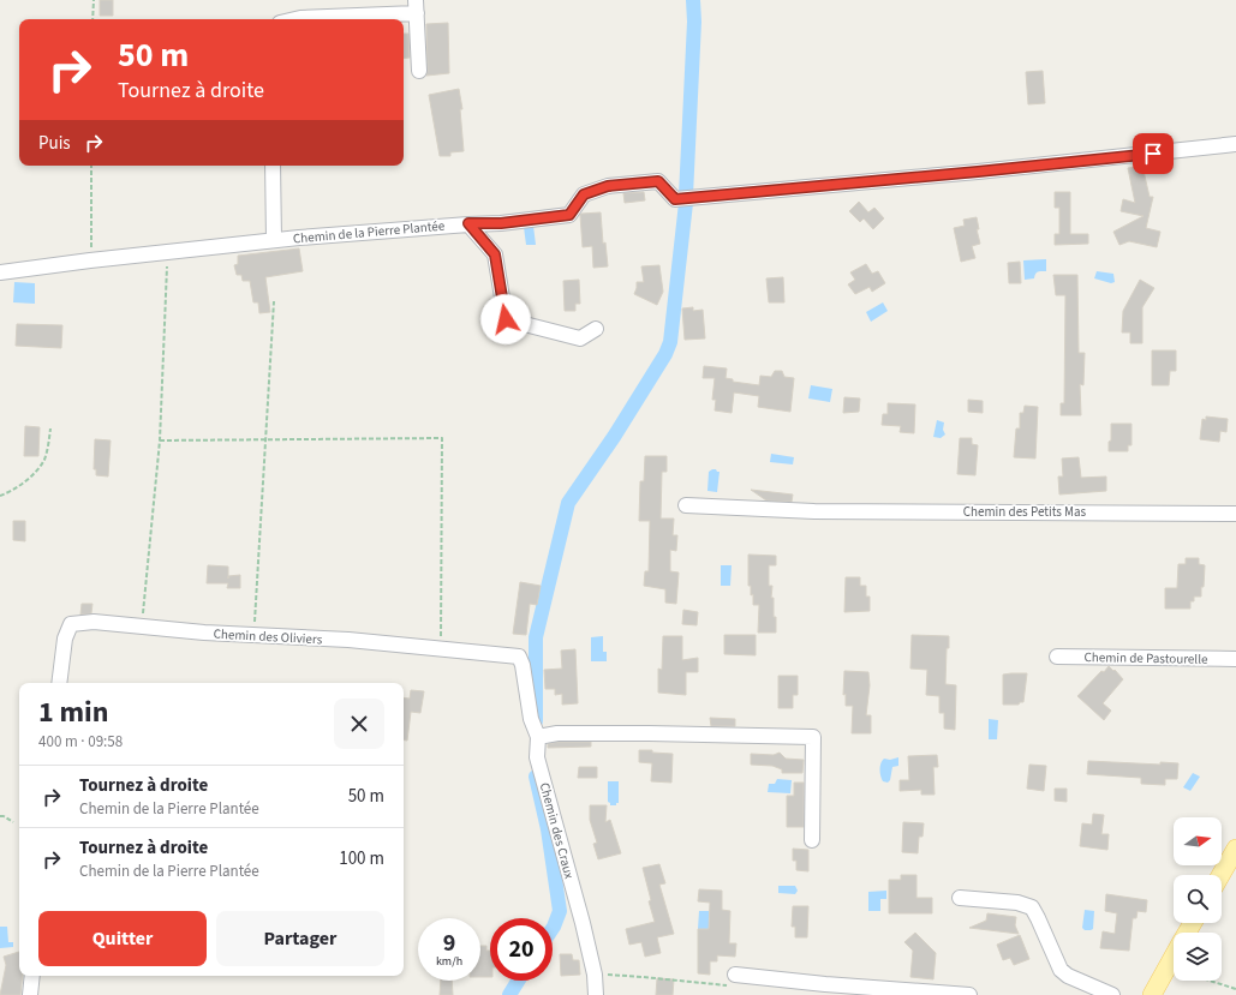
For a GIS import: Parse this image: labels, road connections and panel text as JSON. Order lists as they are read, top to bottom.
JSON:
{
  "streets": {
    "street": [
      "Chemin de la Pierre Plantée",
      "Chemin des Petits Mas",
      "Chemin des Oliviers",
      "Chemin de Pastourelle",
      "Chemin des Craux"
    ]
  },
  "crossings": [
    ["Chemin des Oliviers", "Chemin des Craux"]
  ],
  "north": "right",
  "page": {
    "turn": ["50 m", "Tournez à droite"],
    "then": "Puis",
    "heading": ["1 min", "400 m · 09:58"],
    "list": [
      {
        "name": "Tournez à droite",
        "note": "Chemin de la Pierre Plantée",
        "value": "50 m"
      },
      {
        "name": "Tournez à droite",
        "note": "Chemin de la Pierre Plantée",
        "value": "100 m"
      }
    ],
    "buttons": ["Quitter", "Partager"],
    "speed": "9 km/h",
    "limit": "20"
  }
}
